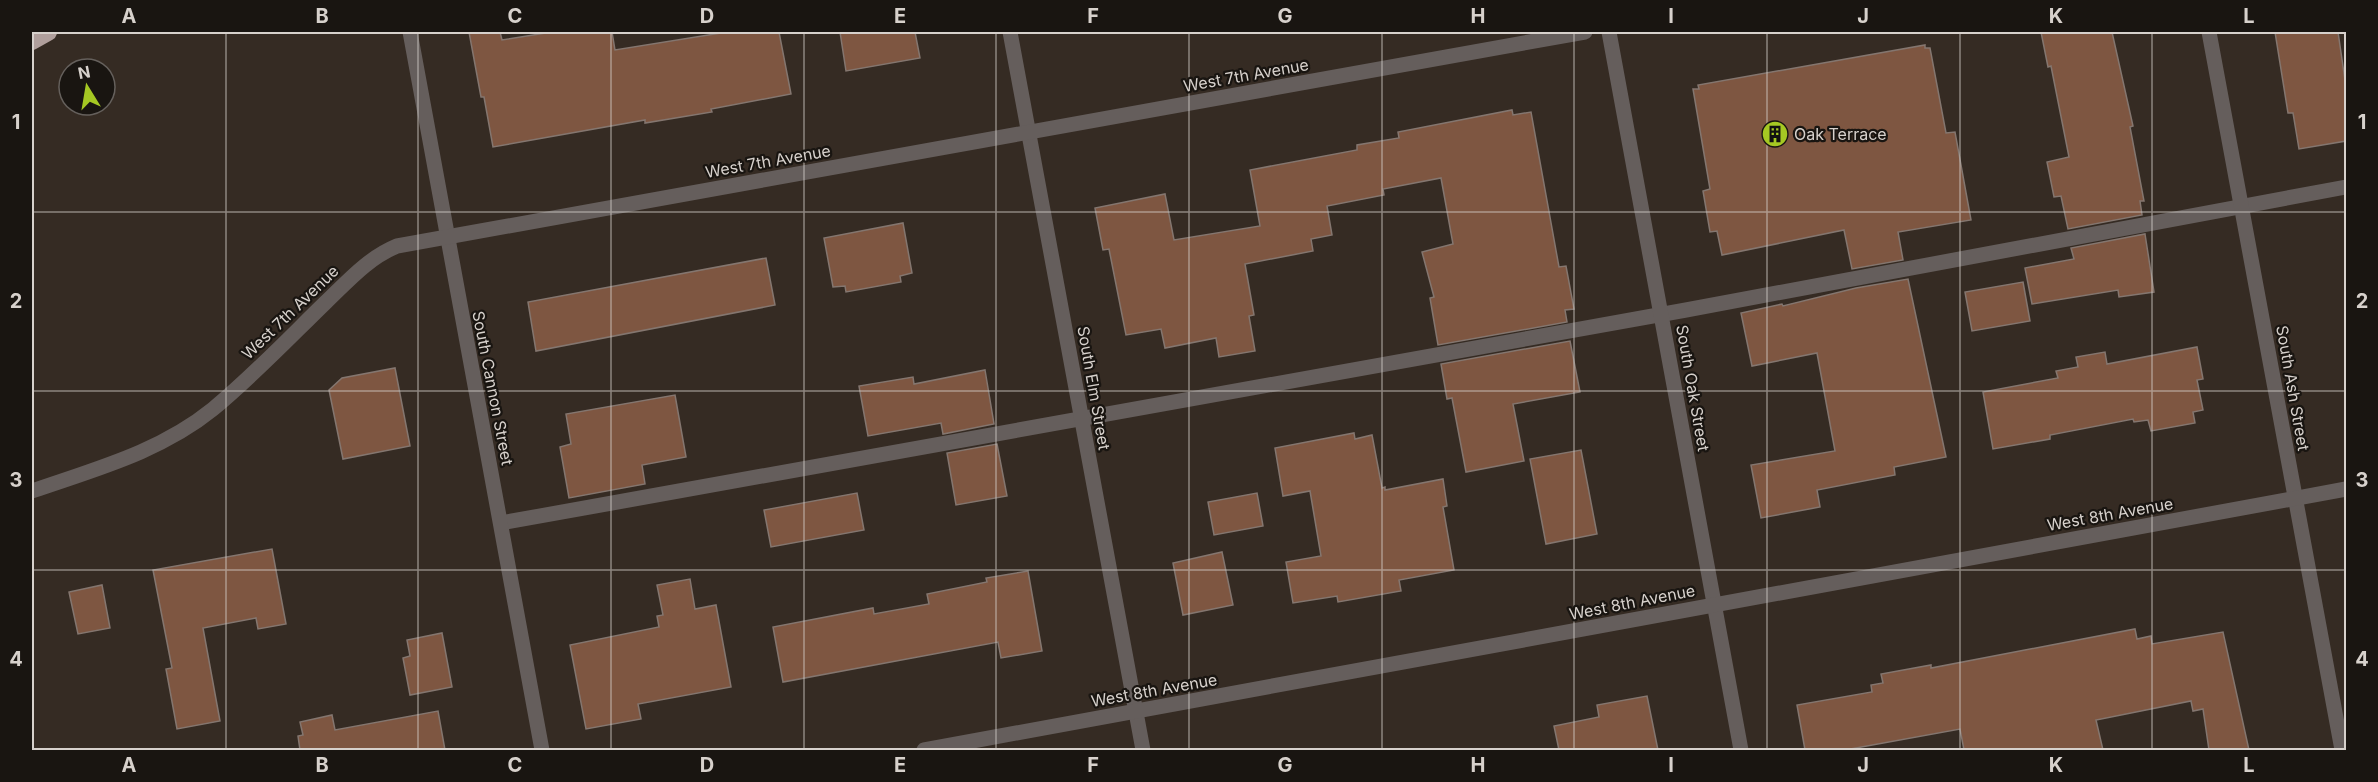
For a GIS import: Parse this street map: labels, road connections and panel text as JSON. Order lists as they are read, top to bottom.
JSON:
{
  "streets": {
    "street": [
      "West 7th Avenue",
      "South Cannon Street",
      "South Elm Street",
      "South Oak Street",
      "South Ash Street",
      "West 8th Avenue"
    ]
  },
  "crossings": [
    ["West 7th Avenue", "South Cannon Street"],
    ["West 7th Avenue", "South Elm Street"],
    ["South Elm Street", "West 8th Avenue"],
    ["South Oak Street", "West 8th Avenue"],
    ["South Ash Street", "West 8th Avenue"]
  ],
  "places": {
    "building": ["Oak Terrace"]
  },
  "north": "top",
  "grid": {
    "columns": [
      "A",
      "B",
      "C",
      "D",
      "E",
      "F",
      "G",
      "H",
      "I",
      "J",
      "K",
      "L"
    ],
    "rows": [
      "1",
      "2",
      "3",
      "4"
    ]
  }
}
